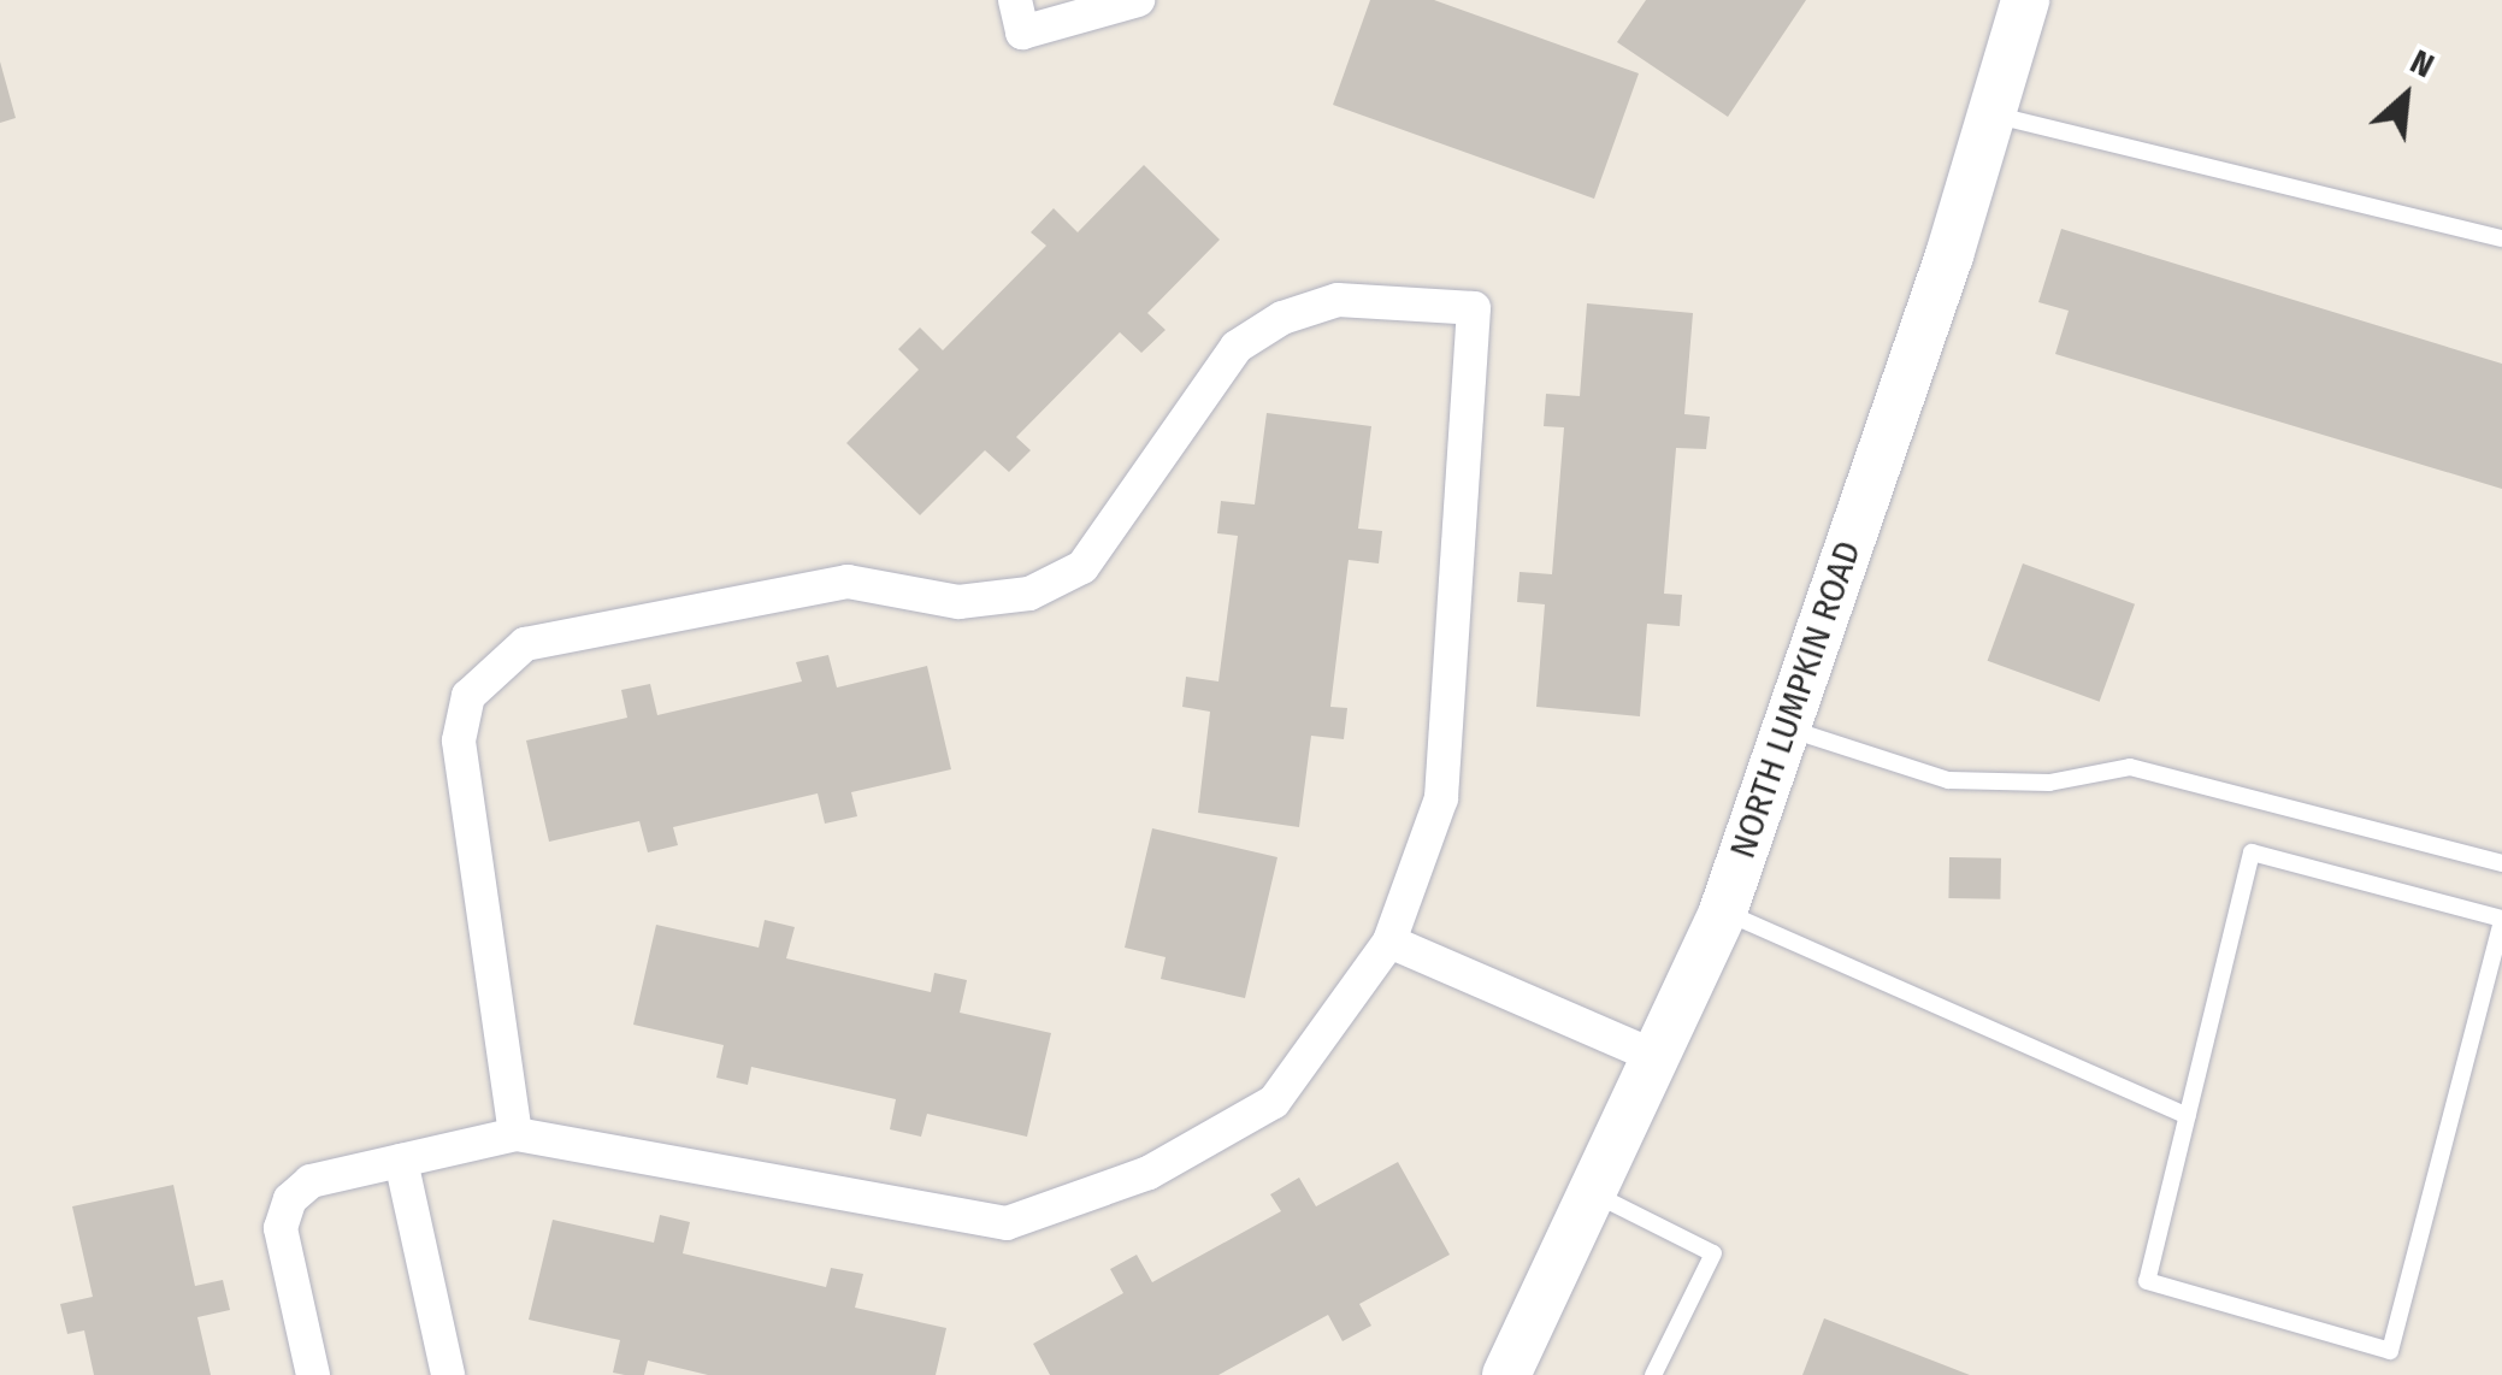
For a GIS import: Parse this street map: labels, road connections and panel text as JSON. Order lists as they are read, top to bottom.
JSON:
{
  "streets": {
    "street": ["NORTH LUMPKIN ROAD"]
  },
  "north": "top right"
}
